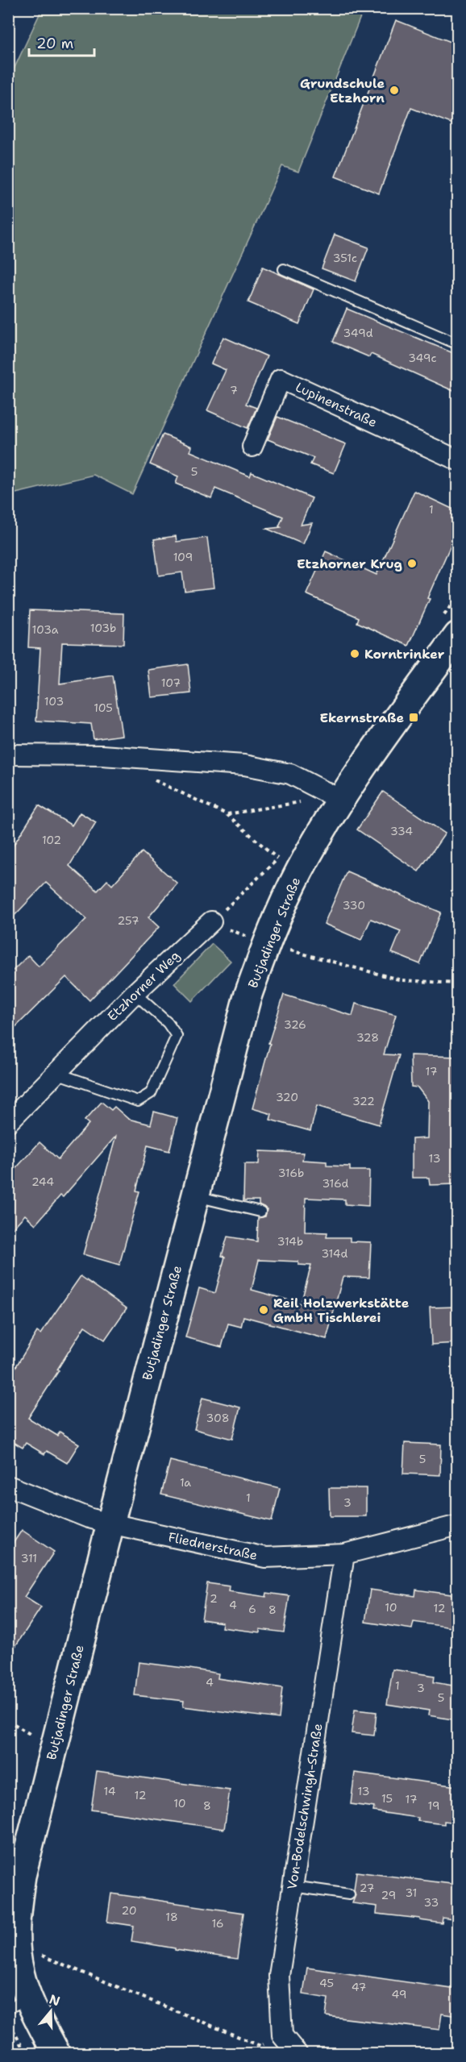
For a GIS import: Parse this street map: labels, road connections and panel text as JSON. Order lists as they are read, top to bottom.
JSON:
{
  "streets": {
    "street": [
      "Lupinenstraße",
      "Butjadinger Straße",
      "Etzhorner Weg",
      "Fliednerstraße",
      "Von-Bodelschwingh-Straße"
    ]
  },
  "crossings": [
    ["Butjadinger Straße", "Fliednerstraße"],
    ["Fliednerstraße", "Von-Bodelschwingh-Straße"]
  ],
  "places": {
    "other": [
      "Grundschule Etzhorn",
      "Etzhorner Krug",
      "Korntrinker",
      "Reil Holzwerkstätte GmbH Tischlerei"
    ],
    "transit": ["Ekernstraße"]
  },
  "house_numbers": [
    "351c",
    "349d",
    "349c",
    "7",
    "5",
    "1",
    "109",
    "103b",
    "103a",
    "107",
    "103",
    "105",
    "334",
    "102",
    "330",
    "257",
    "326",
    "328",
    "17",
    "320",
    "322",
    "13",
    "316b",
    "244",
    "316d",
    "314b",
    "314d",
    "308",
    "5",
    "1a",
    "1",
    "3",
    "311",
    "2",
    "4",
    "10",
    "12",
    "6",
    "8",
    "4",
    "1",
    "3",
    "5",
    "14",
    "13",
    "12",
    "15",
    "17",
    "10",
    "8",
    "19",
    "27",
    "31",
    "29",
    "33",
    "20",
    "18",
    "16",
    "45",
    "47",
    "49"
  ],
  "scale_bar": "20 m",
  "north": "top"
}
